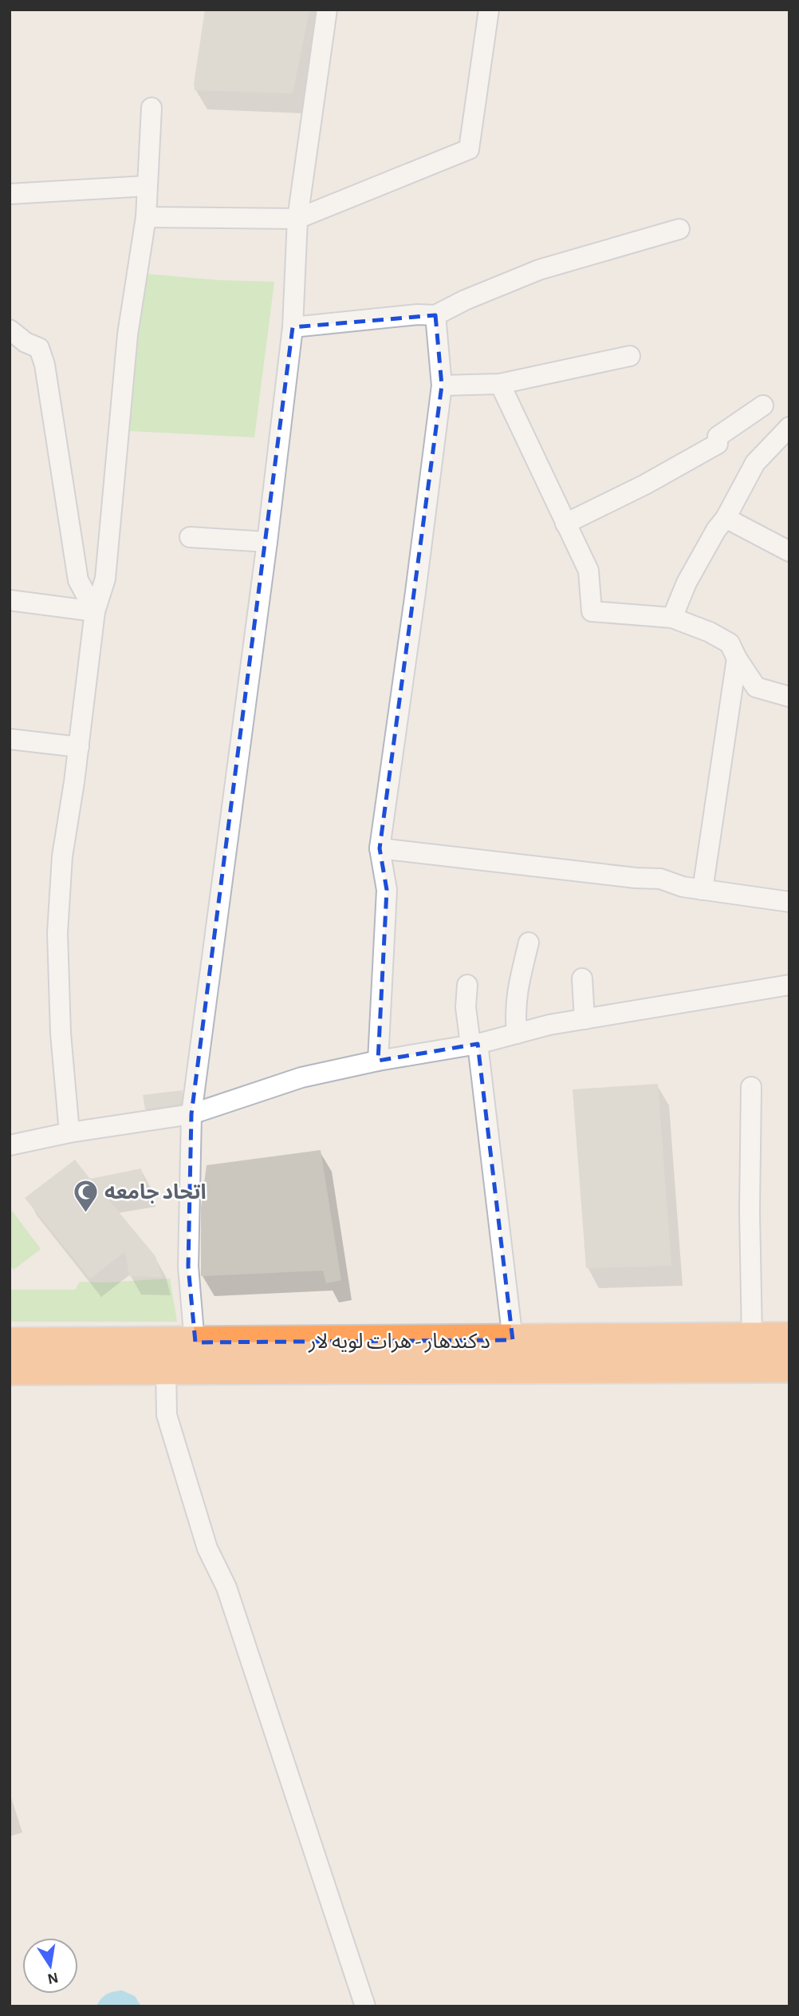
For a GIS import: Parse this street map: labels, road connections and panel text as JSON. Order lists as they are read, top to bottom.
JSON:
{
  "streets": {
    "highway": ["د کندهار - هرات لويه لار"]
  },
  "places": {
    "mosque": ["اتحاد جامعه"]
  },
  "north": "bottom"
}
